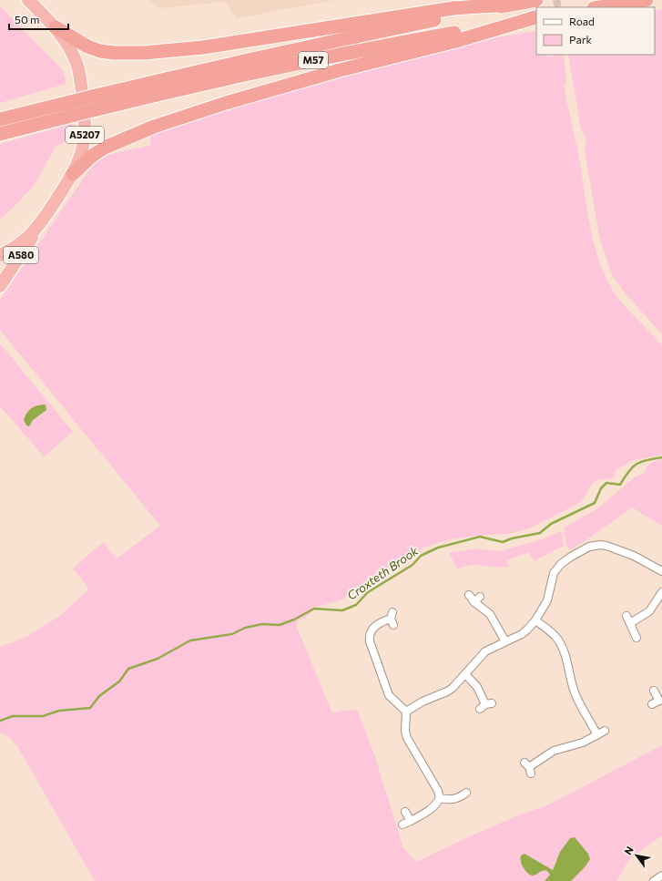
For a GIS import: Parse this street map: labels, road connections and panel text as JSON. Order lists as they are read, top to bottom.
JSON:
{
  "streets": {
    "highway": ["M57", "A5207", "A580"]
  },
  "crossings": [
    ["A5207", "A580"]
  ],
  "water": ["Croxteth Brook"],
  "legend": ["Road", "Park"],
  "scale_bar": "50 m",
  "north": "top left"
}
